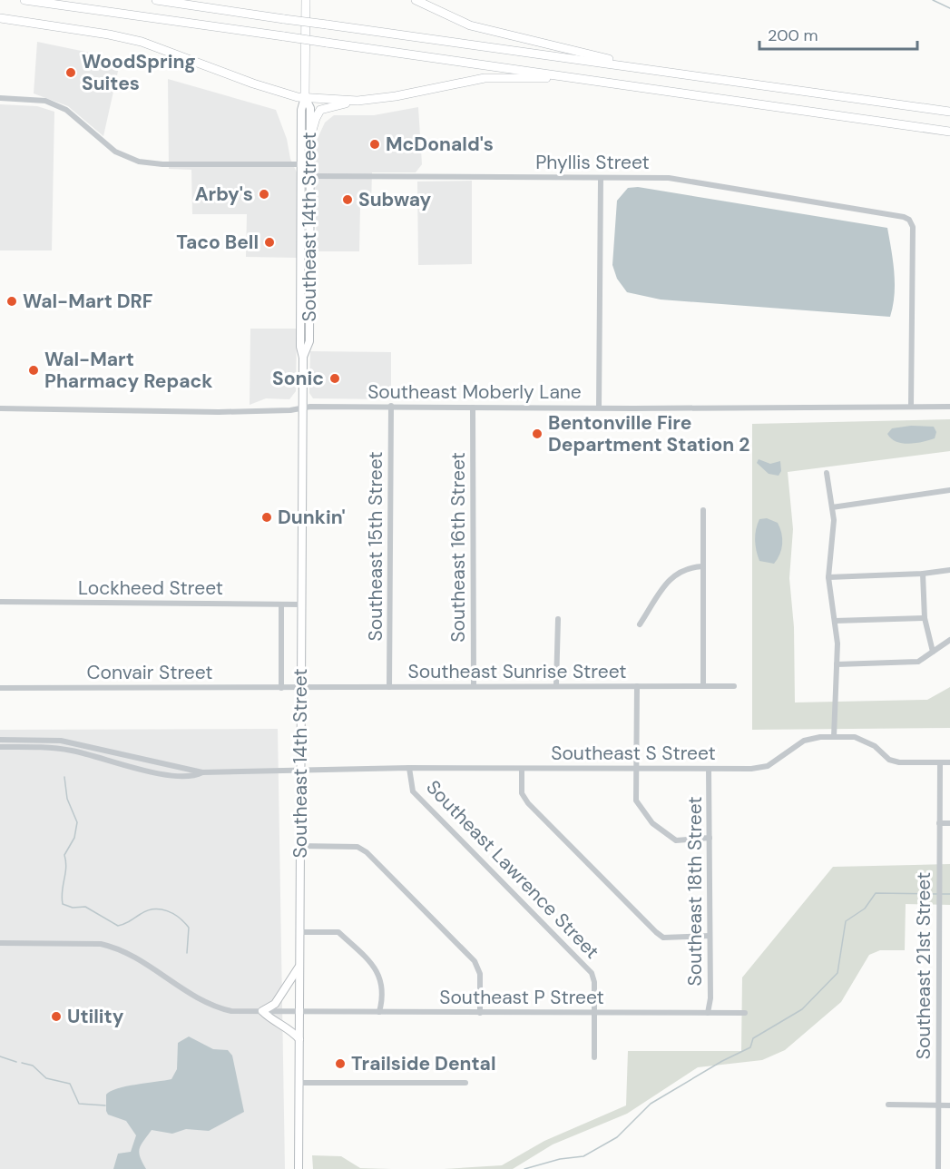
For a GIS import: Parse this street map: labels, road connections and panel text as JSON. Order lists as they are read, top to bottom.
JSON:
{
  "streets": {
    "highway": ["Southeast 14th Street"],
    "street": [
      "Phyllis Street",
      "Southeast Moberly Lane",
      "Southeast 15th Street",
      "Southeast 16th Street",
      "Lockheed Street",
      "Southeast Sunrise Street",
      "Convair Street",
      "Southeast S Street",
      "Southeast Lawrence Street",
      "Southeast 18th Street",
      "Southeast 21st Street",
      "Southeast P Street"
    ]
  },
  "crossings": [
    ["Phyllis Street", "Southeast 14th Street"],
    ["Phyllis Street", "Southeast Moberly Lane"],
    ["Southeast 14th Street", "Southeast Moberly Lane"],
    ["Southeast 14th Street", "Lockheed Street"],
    ["Southeast 14th Street", "Southeast Sunrise Street"],
    ["Southeast 14th Street", "Convair Street"],
    ["Southeast 14th Street", "Southeast S Street"],
    ["Southeast 14th Street", "Southeast P Street"],
    ["Southeast Moberly Lane", "Southeast 15th Street"],
    ["Southeast Moberly Lane", "Southeast 16th Street"],
    ["Southeast 15th Street", "Southeast Sunrise Street"],
    ["Southeast 16th Street", "Southeast Sunrise Street"],
    ["Southeast Sunrise Street", "Convair Street"],
    ["Southeast S Street", "Southeast Lawrence Street"],
    ["Southeast S Street", "Southeast 18th Street"],
    ["Southeast S Street", "Southeast 21st Street"],
    ["Southeast Lawrence Street", "Southeast P Street"],
    ["Southeast 18th Street", "Southeast P Street"]
  ],
  "places": [
    "WoodSpring Suites",
    "McDonald's",
    "Arby's",
    "Subway",
    "Taco Bell",
    "Wal-Mart DRF",
    "Wal-Mart Pharmacy Repack",
    "Sonic",
    "Bentonville Fire Department Station 2",
    "Dunkin'",
    "Utility",
    "Trailside Dental"
  ],
  "scale_bar": "200 m"
}
